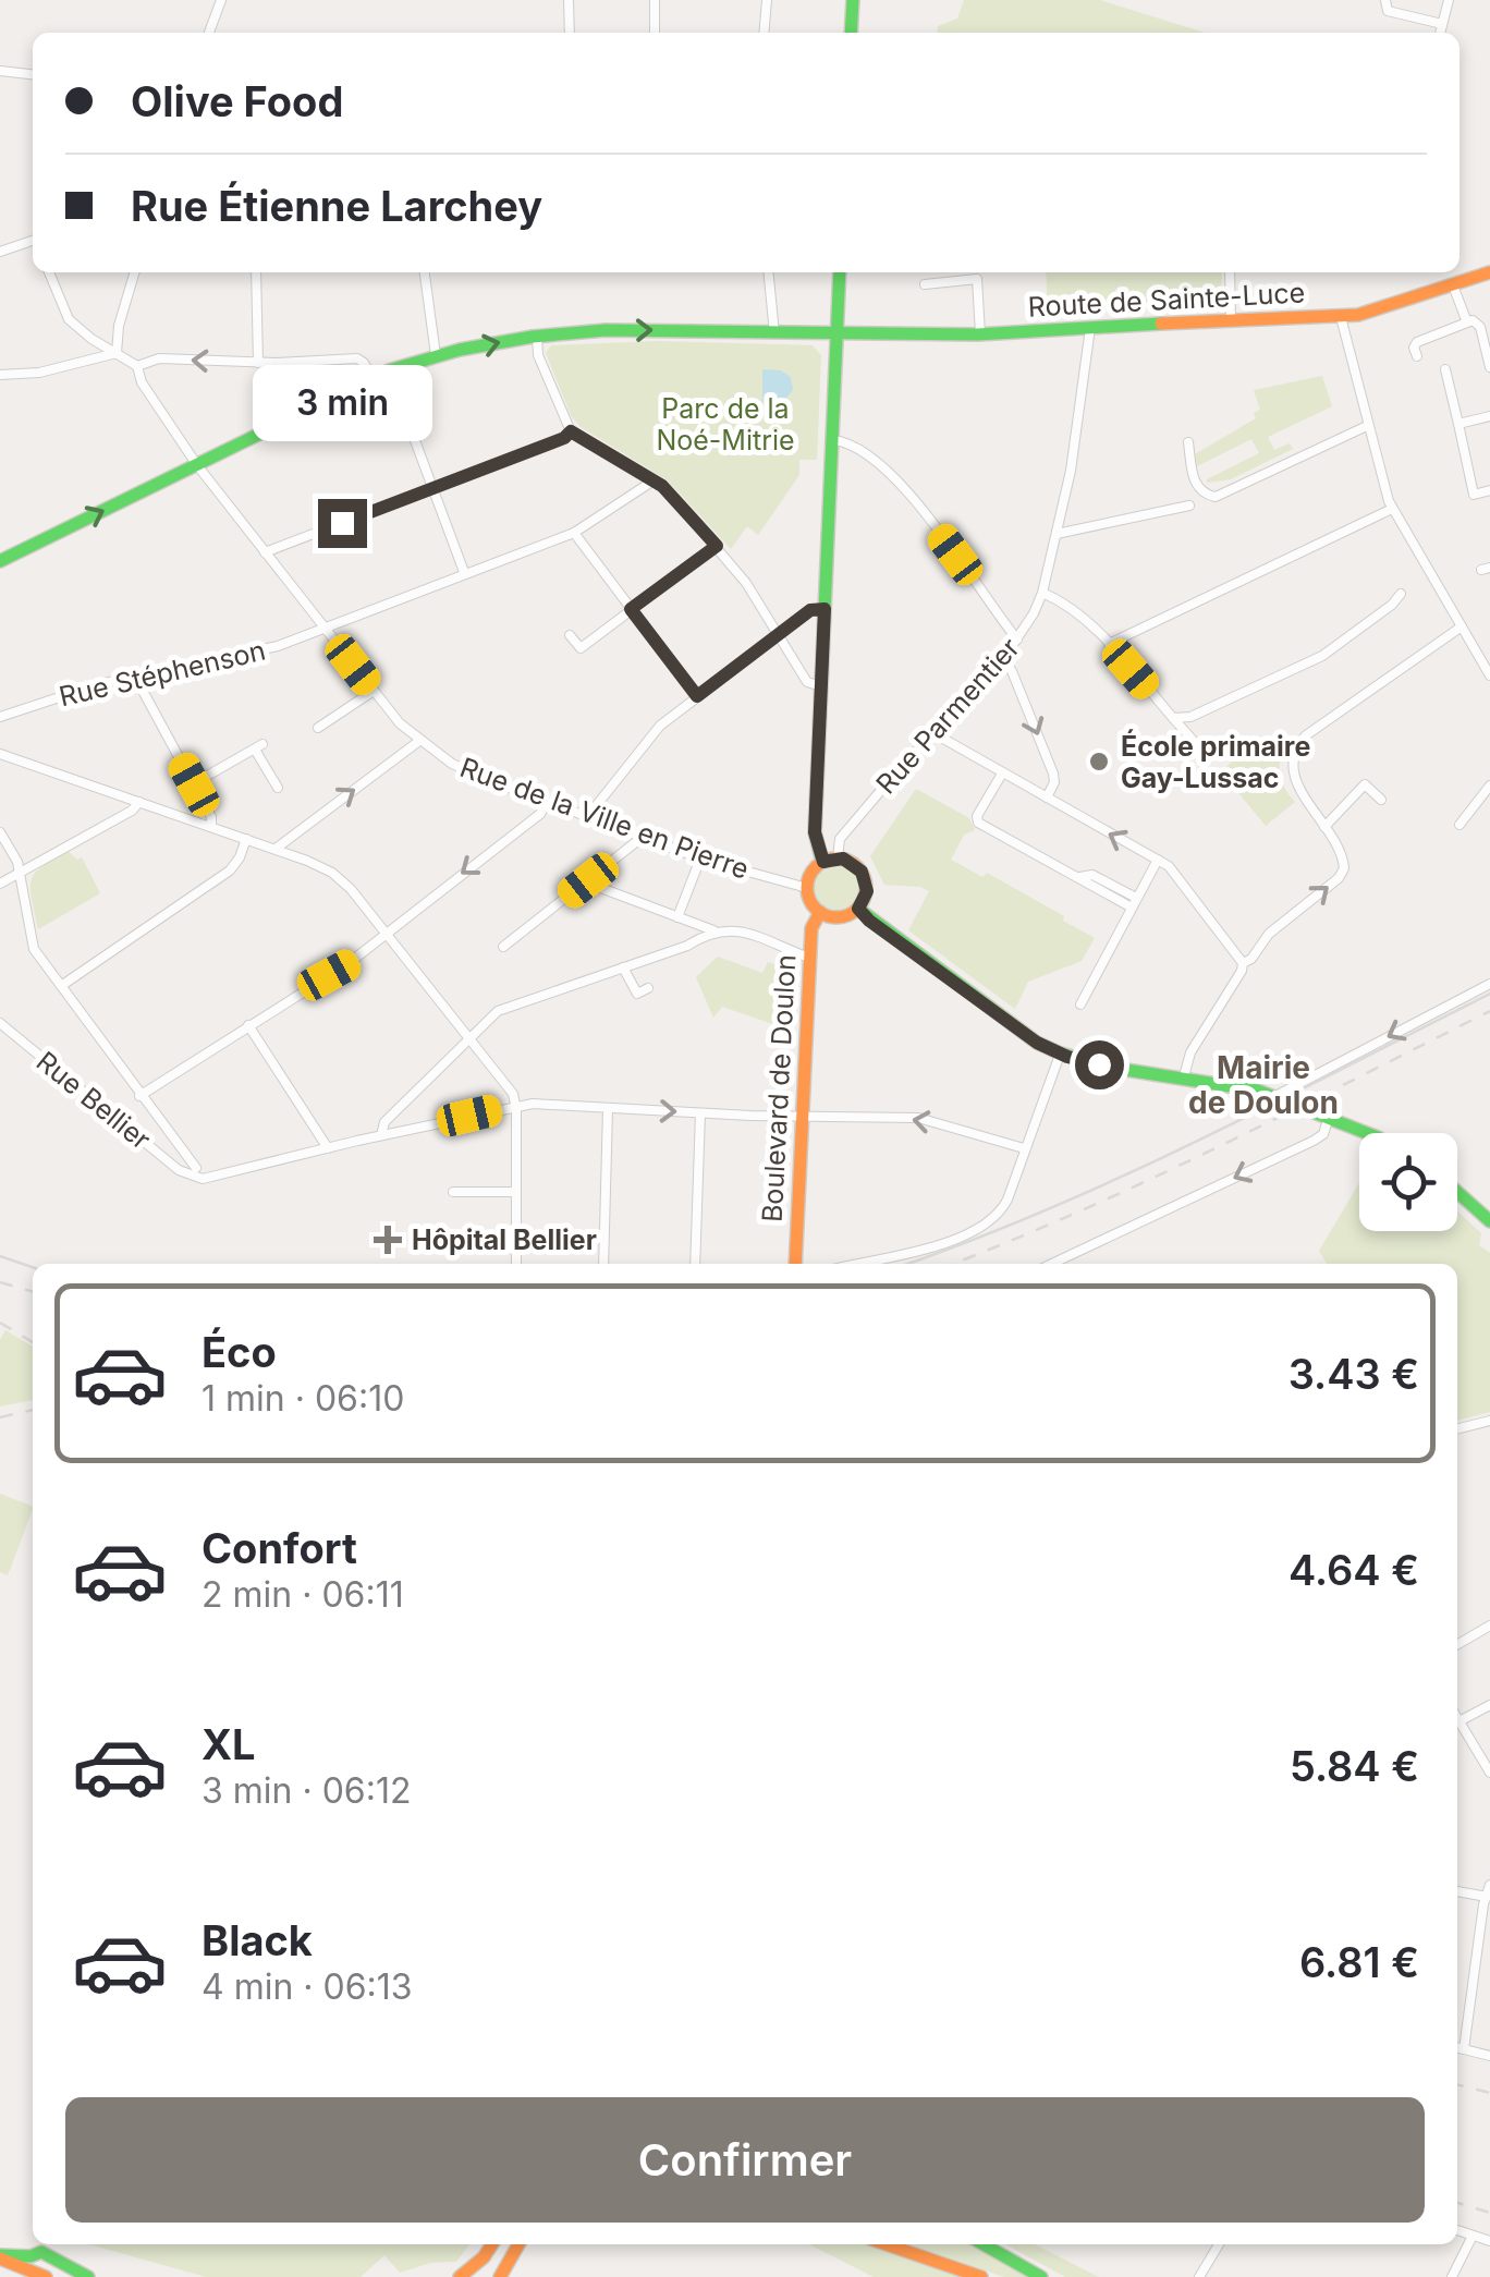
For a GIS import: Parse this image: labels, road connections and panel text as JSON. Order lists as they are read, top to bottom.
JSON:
{
  "streets": {
    "street": [
      "Route de Sainte-Luce",
      "Rue Stéphenson",
      "Rue Parmentier",
      "Rue de la Ville en Pierre",
      "Boulevard de Doulon",
      "Rue Bellier"
    ]
  },
  "crossings": [
    ["Route de Sainte-Luce", "Rue Parmentier"],
    ["Route de Sainte-Luce", "Rue de la Ville en Pierre"],
    ["Rue Stéphenson", "Rue de la Ville en Pierre"],
    ["Rue de la Ville en Pierre", "Boulevard de Doulon"]
  ],
  "one_way": ["Route de Sainte-Luce"],
  "districts": ["Mairie de Doulon"],
  "parks": ["Parc de la Noé-Mitrie"],
  "places": {
    "other": ["École primaire Gay-Lussac"],
    "health": ["Hôpital Bellier"]
  },
  "page": {
    "banner": ["Olive Food", "Rue Étienne Larchey"],
    "bubble": "3 min",
    "list": [
      {
        "name": "Éco",
        "note": "1 min · 06:10",
        "value": "3.43 €"
      },
      {
        "name": "Confort",
        "note": "2 min · 06:11",
        "value": "4.64 €"
      },
      {
        "name": "XL",
        "note": "3 min · 06:12",
        "value": "5.84 €"
      },
      {
        "name": "Black",
        "note": "4 min · 06:13",
        "value": "6.81 €"
      }
    ],
    "buttons": "Confirmer"
  }
}
